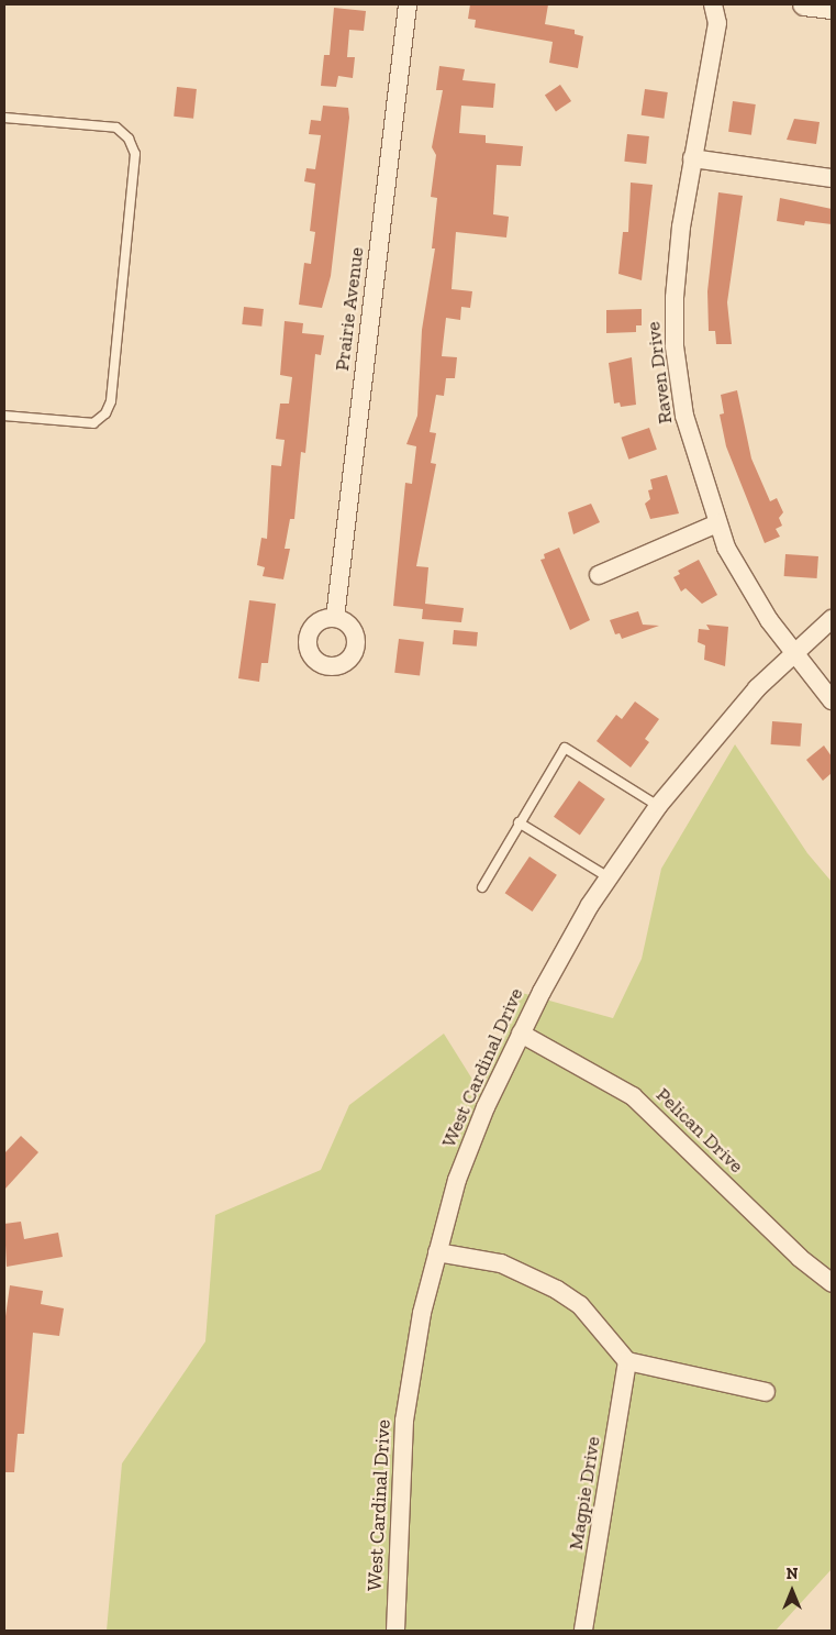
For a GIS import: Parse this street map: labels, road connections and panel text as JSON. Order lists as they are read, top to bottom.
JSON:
{
  "streets": {
    "street": [
      "Prairie Avenue",
      "Raven Drive",
      "West Cardinal Drive",
      "Pelican Drive",
      "Magpie Drive"
    ]
  },
  "crossings": [
    ["Raven Drive", "West Cardinal Drive"],
    ["West Cardinal Drive", "Pelican Drive"]
  ],
  "north": "top"
}
